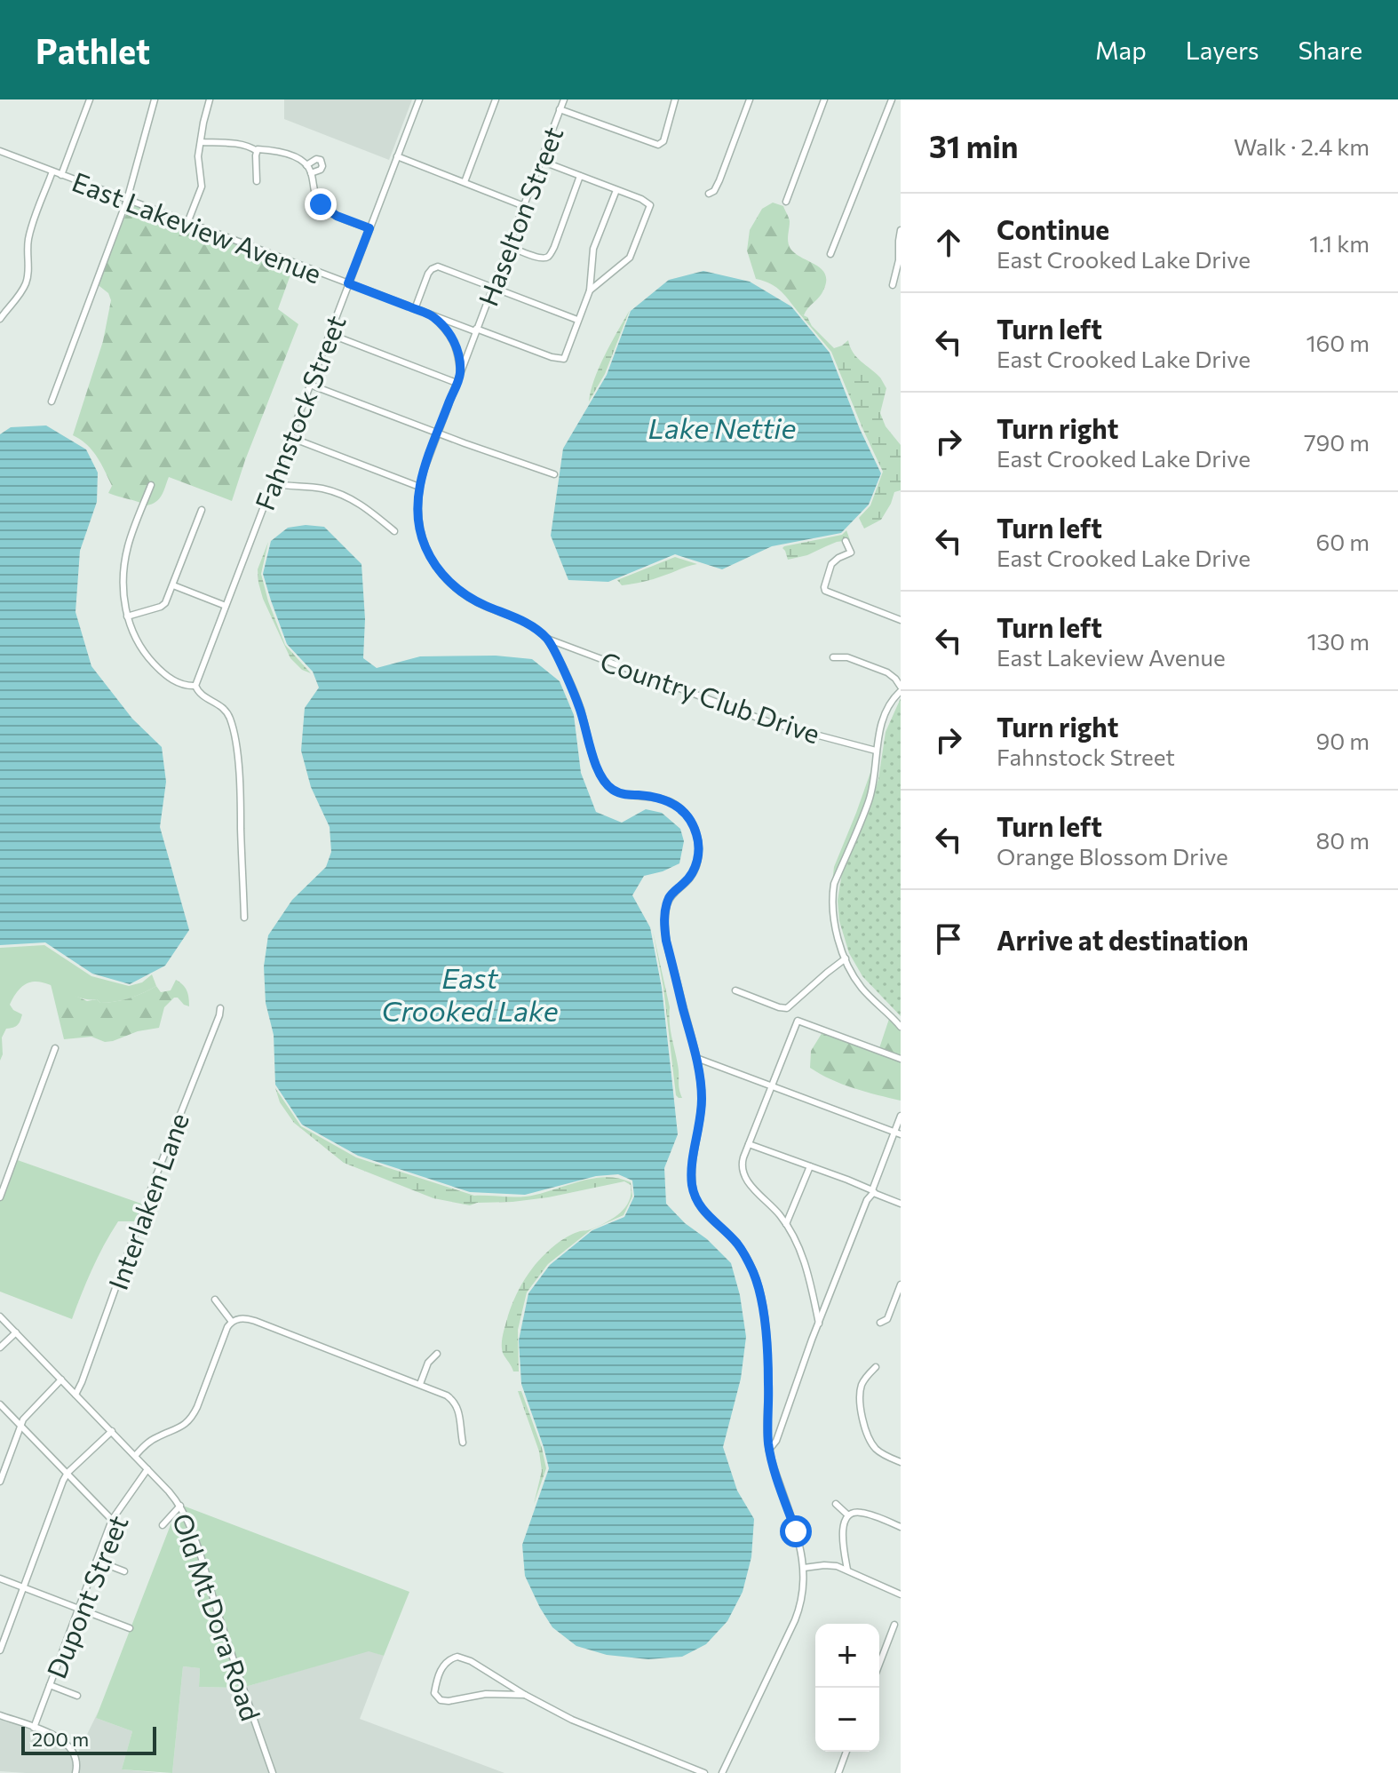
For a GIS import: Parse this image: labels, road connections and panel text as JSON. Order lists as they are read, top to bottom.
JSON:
{
  "streets": {
    "street": [
      "Haselton Street",
      "East Lakeview Avenue",
      "Fahnstock Street",
      "Country Club Drive",
      "Interlaken Lane",
      "Dupont Street",
      "Old Mt Dora Road"
    ]
  },
  "crossings": [
    ["Haselton Street", "East Lakeview Avenue"],
    ["Haselton Street", "Country Club Drive"],
    ["East Lakeview Avenue", "Fahnstock Street"],
    ["Interlaken Lane", "Old Mt Dora Road"],
    ["Dupont Street", "Old Mt Dora Road"]
  ],
  "water": ["Lake Nettie", "East Crooked Lake"],
  "scale_bar": "200 m",
  "page": {
    "header": "Pathlet",
    "nav": ["Map", "Layers", "Share"],
    "heading": ["31 min", "Walk · 2.4 km"],
    "list": [
      ["Continue", "East Crooked Lake Drive", "1.1 km"],
      ["Turn left", "East Crooked Lake Drive", "160 m"],
      ["Turn right", "East Crooked Lake Drive", "790 m"],
      ["Turn left", "East Crooked Lake Drive", "60 m"],
      ["Turn left", "East Lakeview Avenue", "130 m"],
      ["Turn right", "Fahnstock Street", "90 m"],
      ["Turn left", "Orange Blossom Drive", "80 m"],
      "Arrive at destination"
    ],
    "map_buttons": ["+", "−"],
    "scale": "200 m"
  }
}
